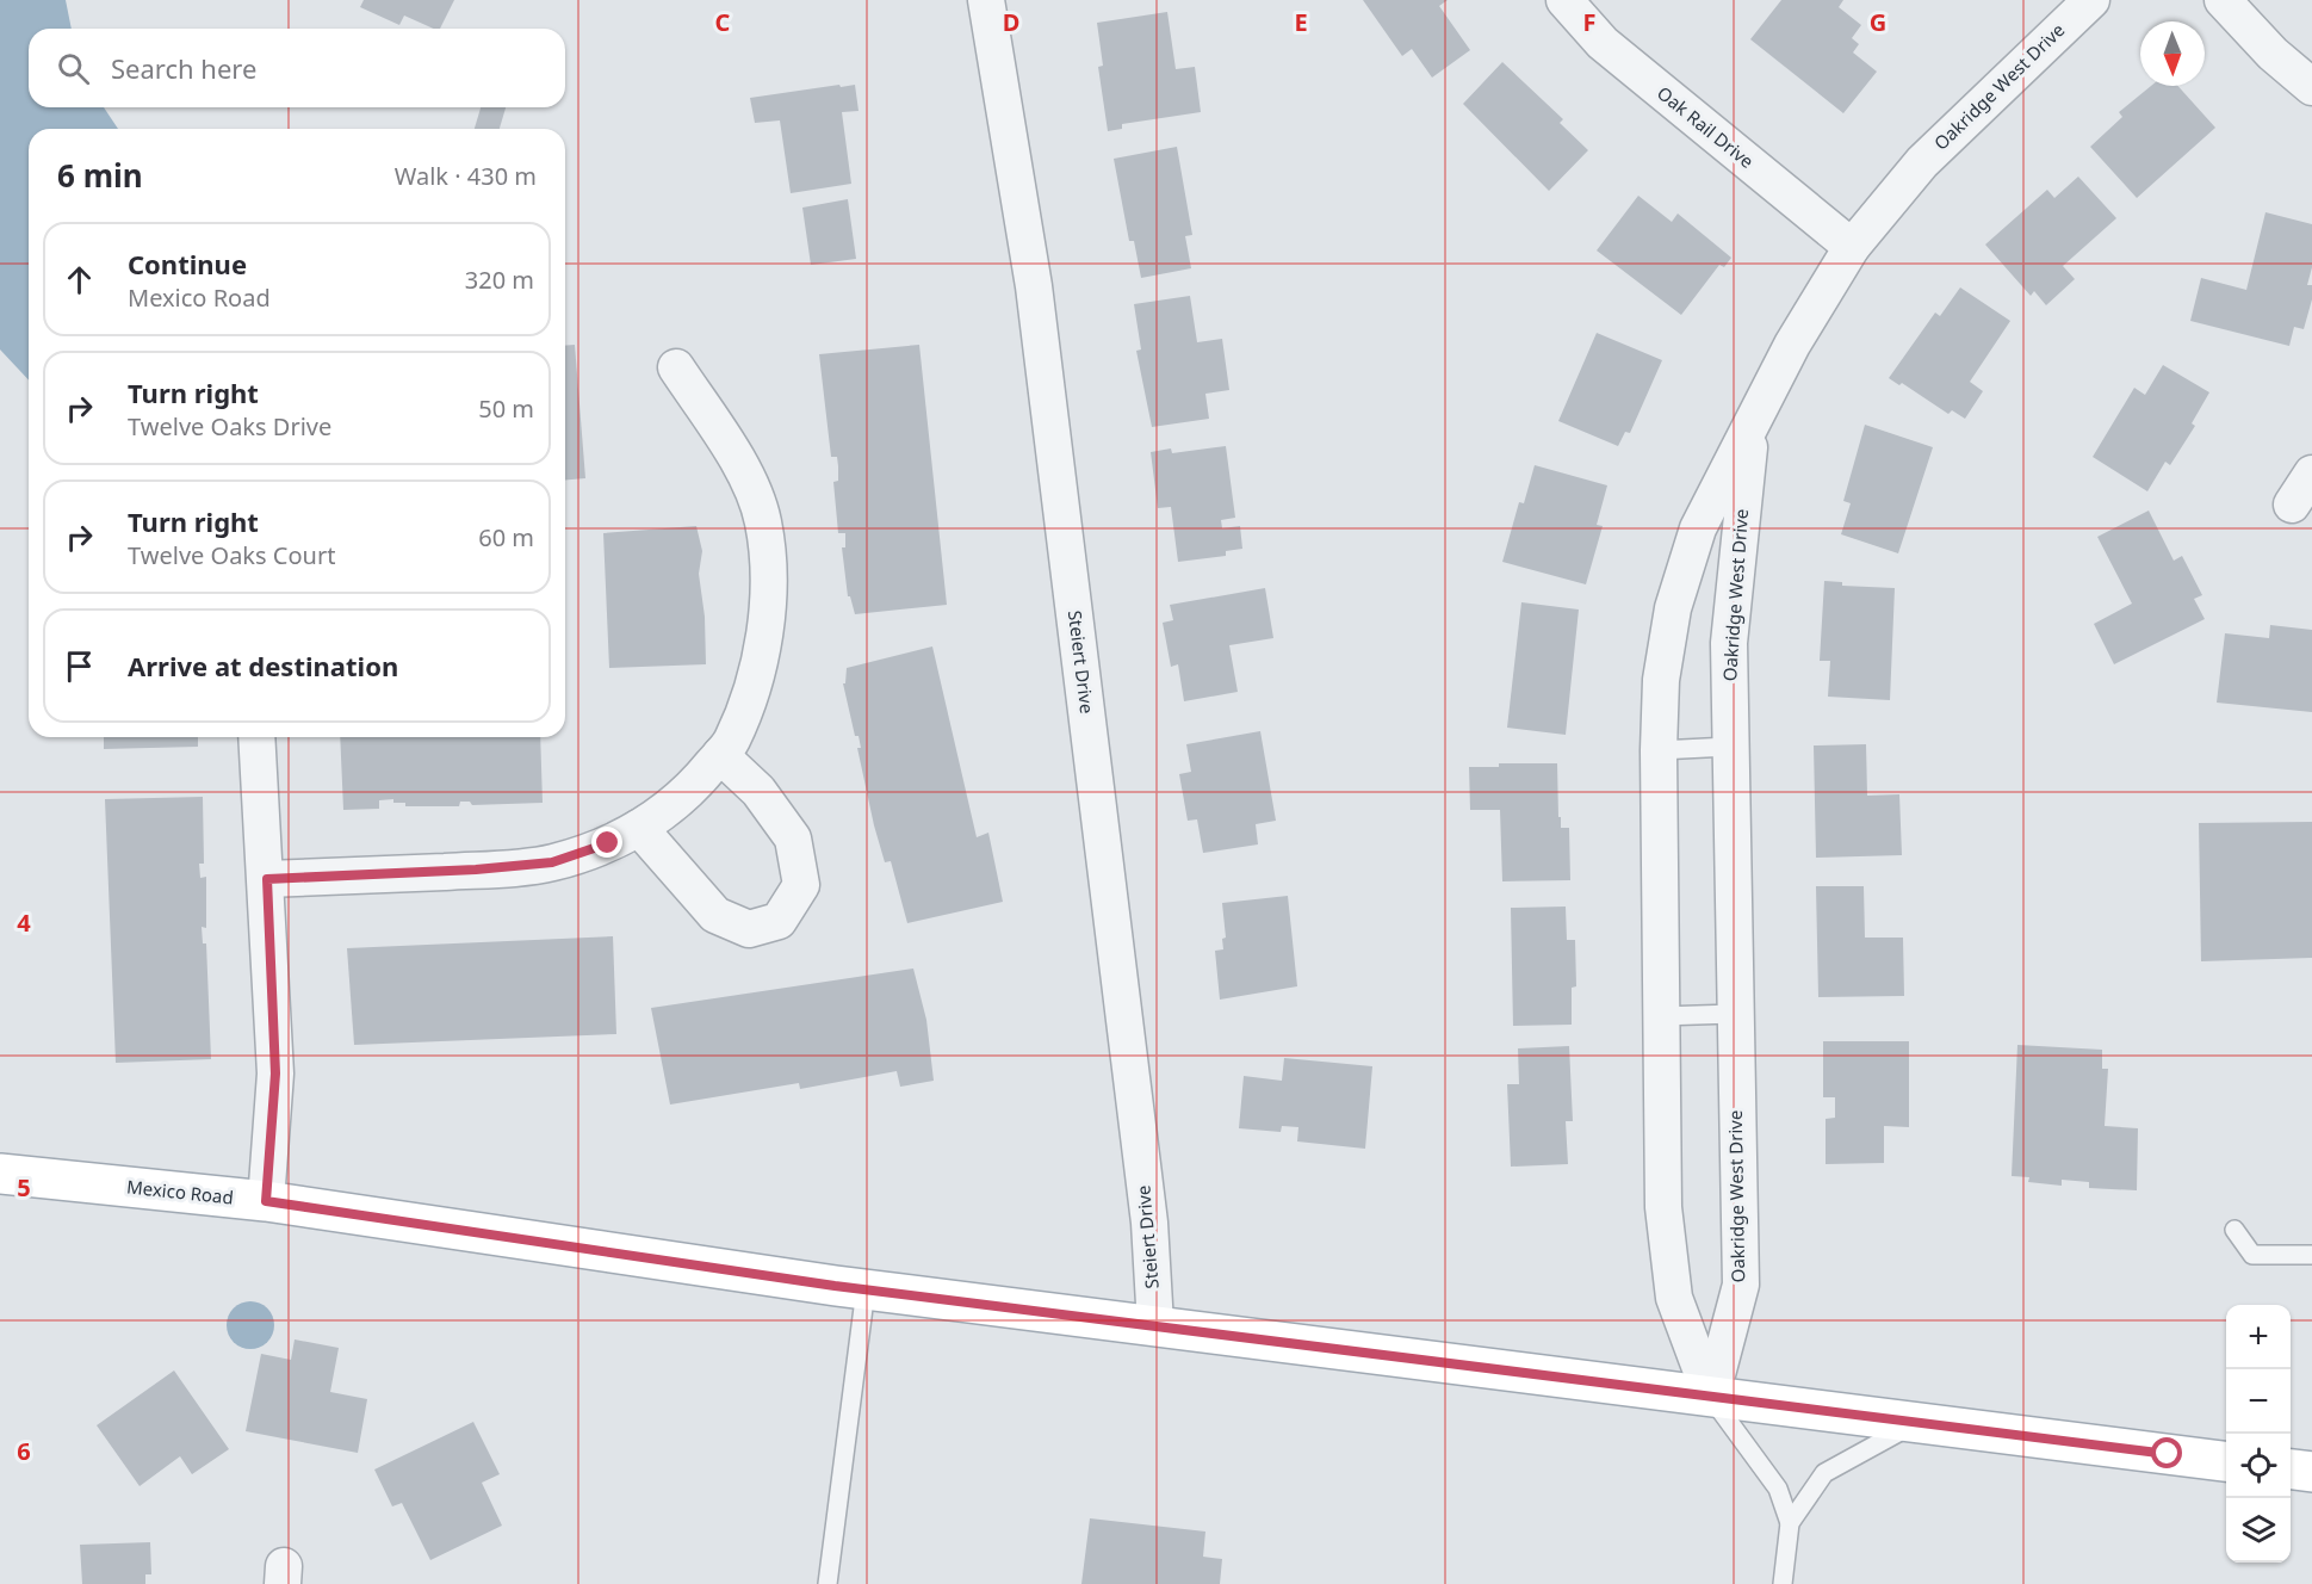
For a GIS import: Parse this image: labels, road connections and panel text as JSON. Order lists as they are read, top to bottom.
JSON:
{
  "streets": {
    "main road": ["Mexico Road"],
    "street": ["Oakridge West Drive", "Oak Rail Drive", "Steiert Drive"]
  },
  "crossings": [
    ["Oakridge West Drive", "Oak Rail Drive"],
    ["Oakridge West Drive", "Mexico Road"],
    ["Steiert Drive", "Mexico Road"]
  ],
  "north": "bottom",
  "page": {
    "search": "Search here",
    "heading": ["6 min", "Walk · 430 m"],
    "list": [
      ["Continue", "Mexico Road", "320 m"],
      ["Turn right", "Twelve Oaks Drive", "50 m"],
      ["Turn right", "Twelve Oaks Court", "60 m"],
      "Arrive at destination"
    ],
    "map_buttons": ["+", "−"]
  },
  "grid": {
    "columns": [
      "C",
      "D",
      "E",
      "F",
      "G"
    ],
    "rows": ["4", "5", "6"]
  }
}
